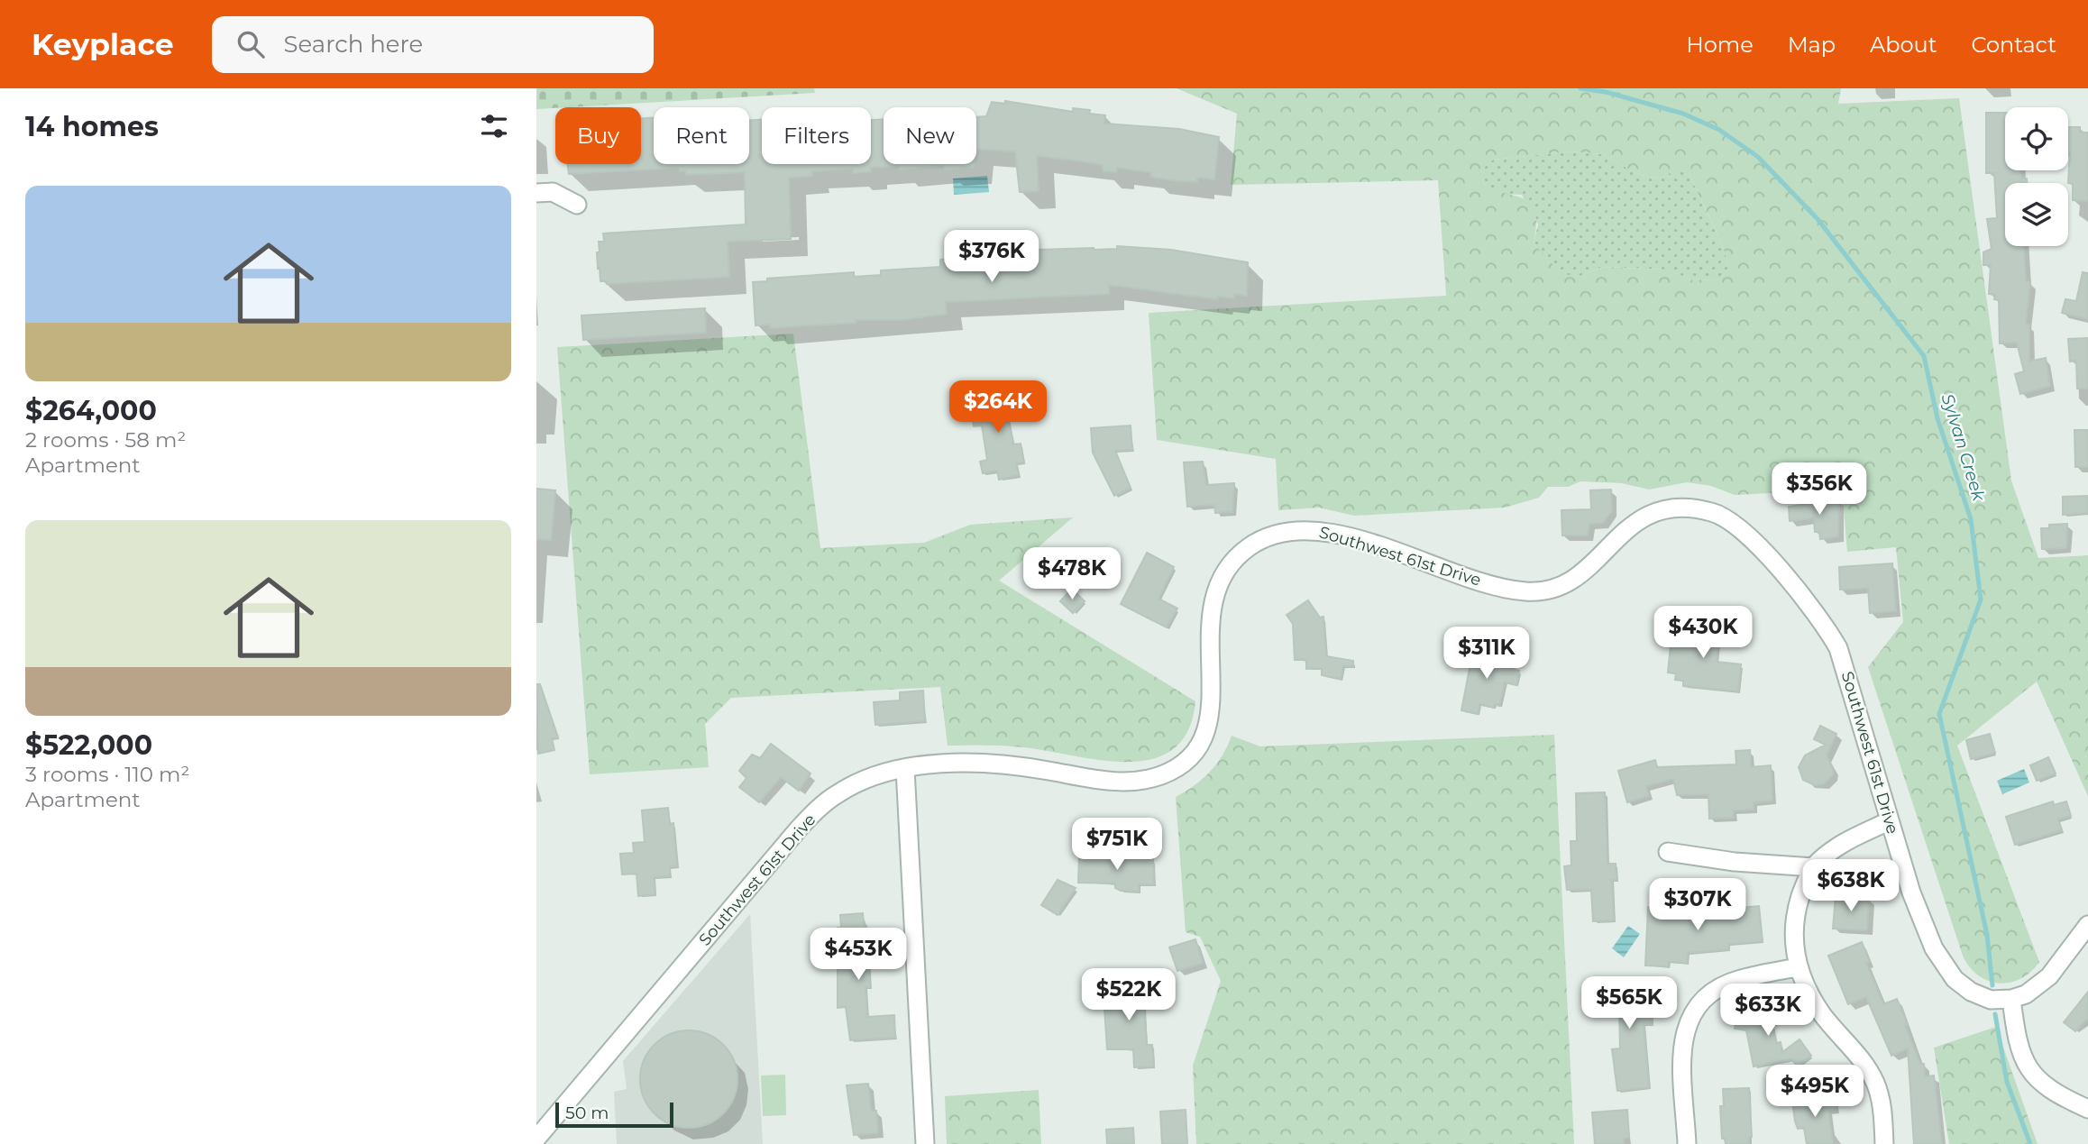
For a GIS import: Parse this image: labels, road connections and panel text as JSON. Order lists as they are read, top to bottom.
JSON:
{
  "streets": {
    "street": ["Southwest 61st Drive"]
  },
  "water": ["Sylvan Creek"],
  "scale_bar": "50 m",
  "page": {
    "header": "Keyplace",
    "search": "Search here",
    "nav": [
      "Home",
      "Map",
      "About",
      "Contact"
    ],
    "heading": "14 homes",
    "chip": [
      "Buy",
      "Rent",
      "Filters",
      "New"
    ],
    "list": [
      {
        "name": "$264,000",
        "note": "2 rooms · 58 m² · Apartment"
      },
      {
        "name": "$522,000",
        "note": "3 rooms · 110 m² · Apartment"
      }
    ],
    "price": [
      "$376K",
      "$264K",
      "$356K",
      "$478K",
      "$430K",
      "$311K",
      "$751K",
      "$638K",
      "$307K",
      "$453K",
      "$522K",
      "$565K",
      "$633K",
      "$495K"
    ],
    "scale": "50 m"
  }
}
